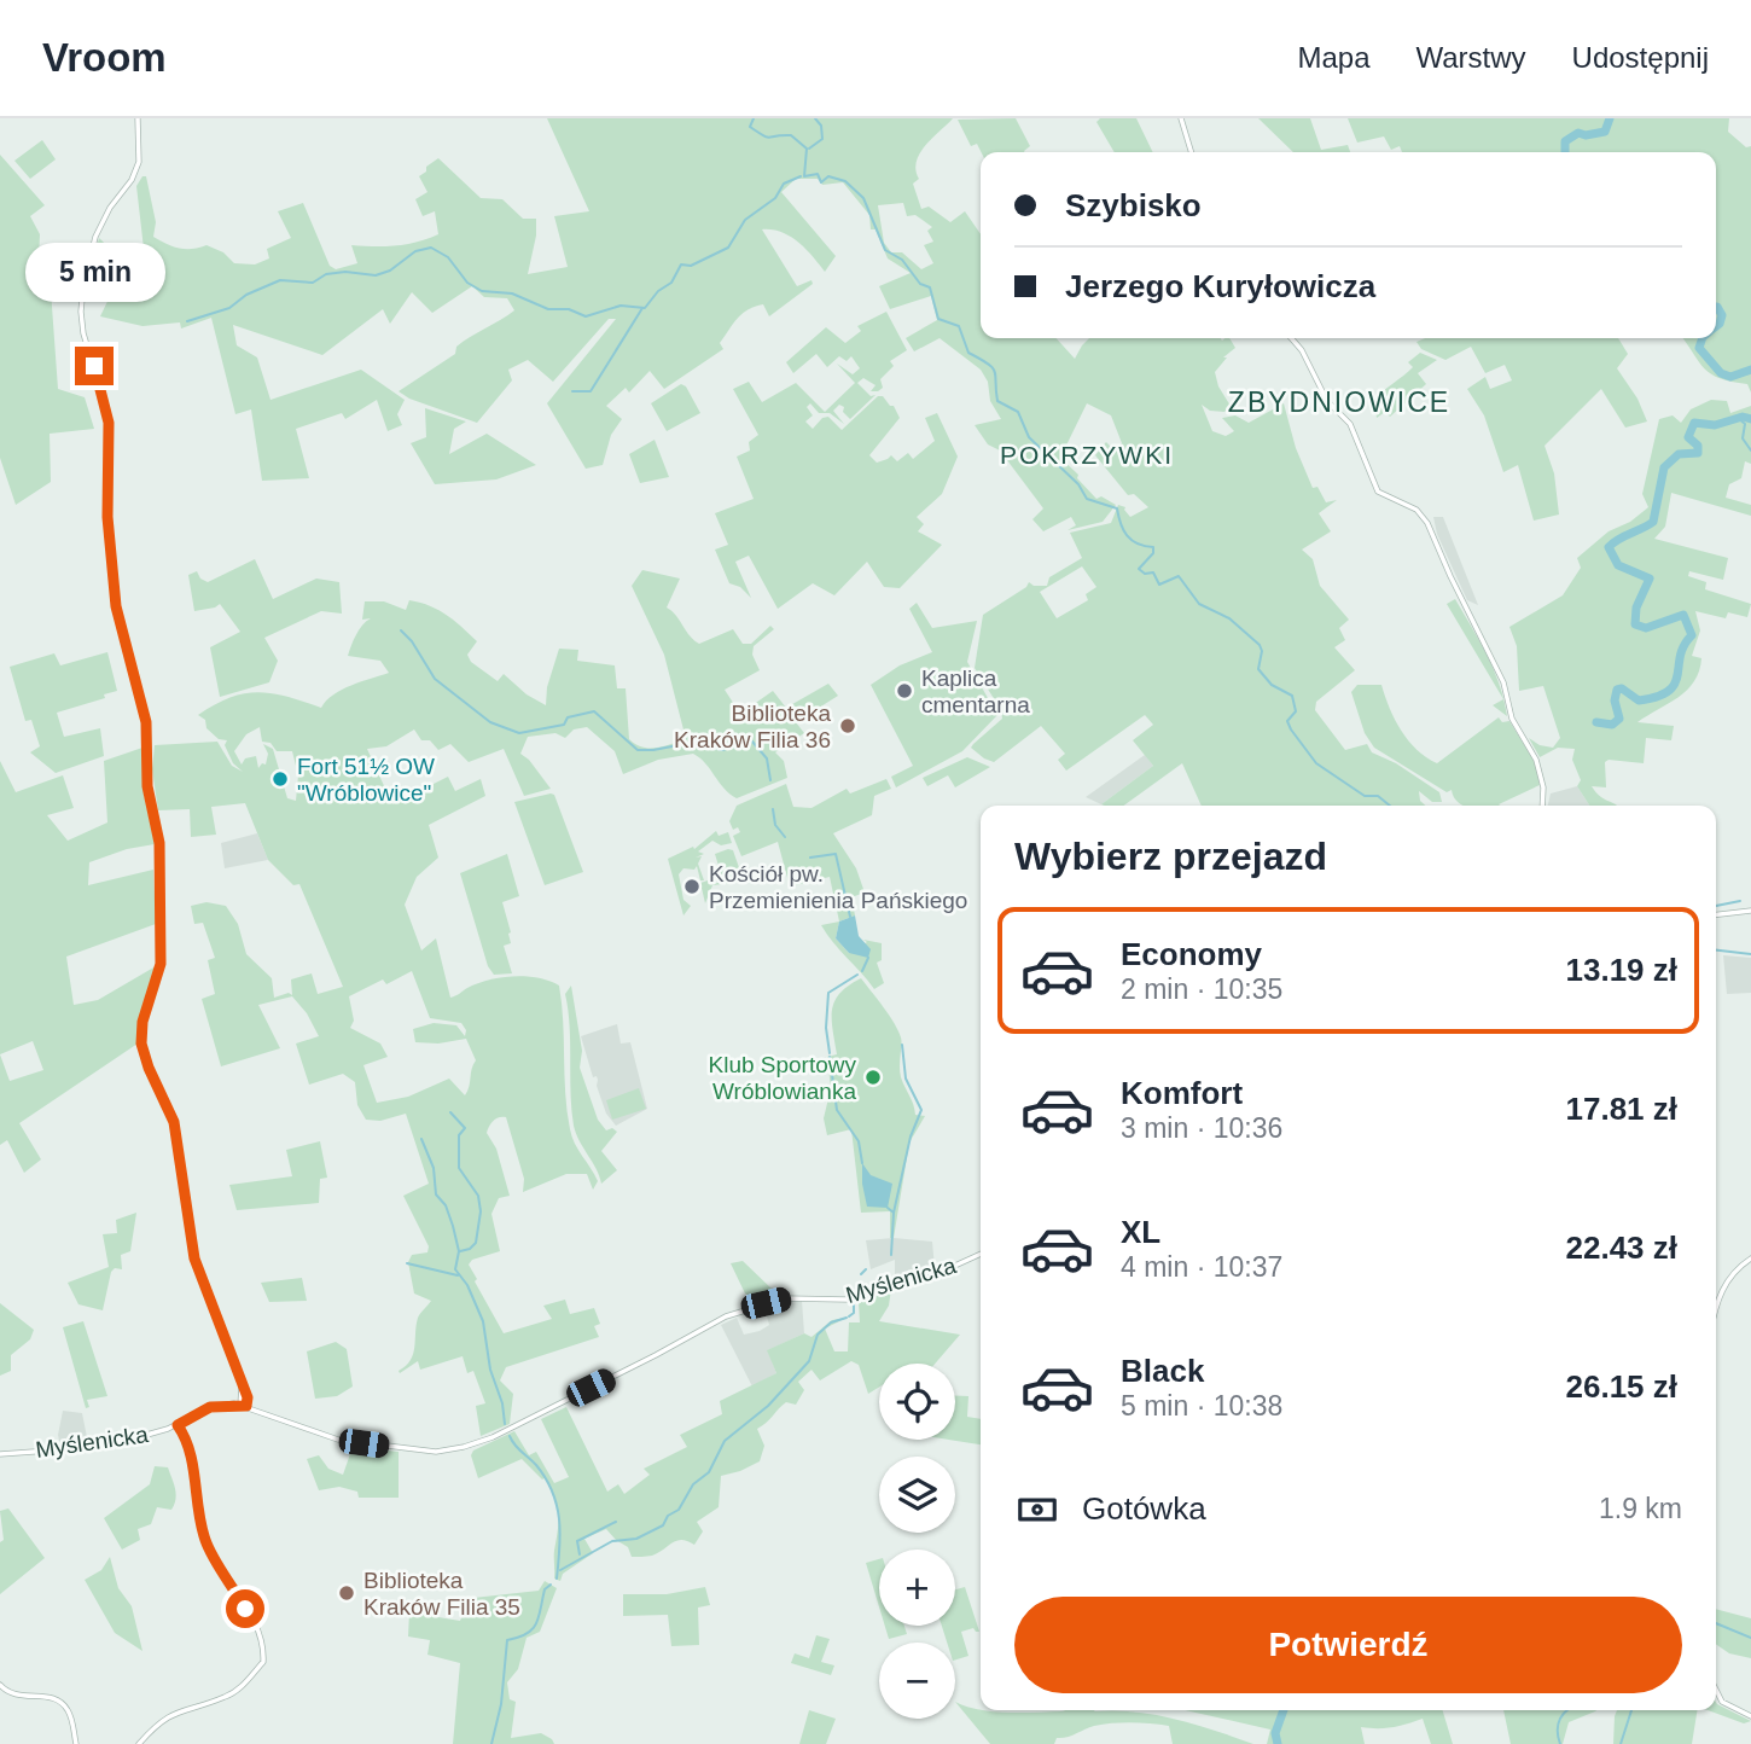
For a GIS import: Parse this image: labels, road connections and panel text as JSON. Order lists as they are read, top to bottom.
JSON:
{
  "streets": {
    "street": ["Myślenicka"]
  },
  "districts": ["ZBYDNIOWICE", "POKRZYWKI"],
  "places": [
    "Kaplica cmentarna",
    "Biblioteka Kraków Filia 36",
    "Fort 51½ OW \"Wróblowice\"",
    "Kościół pw. Przemienienia Pańskiego",
    "Klub Sportowy Wróblowianka",
    "Biblioteka Kraków Filia 35"
  ],
  "page": {
    "header": "Vroom",
    "nav": ["Mapa", "Warstwy", "Udostępnij"],
    "banner": ["Szybisko", "Jerzego Kuryłowicza"],
    "bubble": "5 min",
    "heading": "Wybierz przejazd",
    "list": [
      {
        "name": "Economy",
        "note": "2 min · 10:35",
        "value": "13.19 zł"
      },
      {
        "name": "Komfort",
        "note": "3 min · 10:36",
        "value": "17.81 zł"
      },
      {
        "name": "XL",
        "note": "4 min · 10:37",
        "value": "22.43 zł"
      },
      {
        "name": "Black",
        "note": "5 min · 10:38",
        "value": "26.15 zł"
      }
    ],
    "map_buttons": ["+", "−"],
    "pay": ["Gotówka", "1.9 km"],
    "buttons": "Potwierdź"
  }
}
